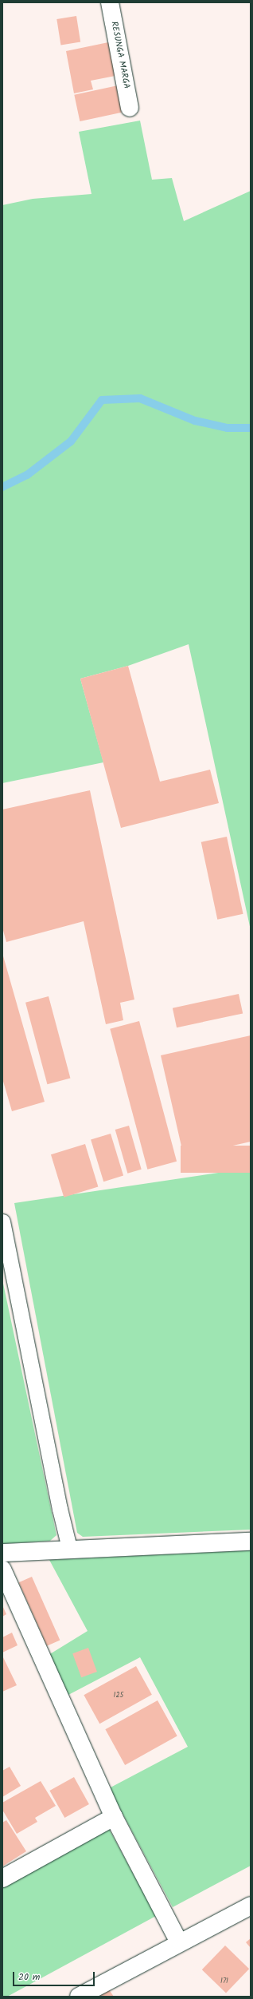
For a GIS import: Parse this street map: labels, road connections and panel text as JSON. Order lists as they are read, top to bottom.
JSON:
{
  "streets": {
    "street": ["RESUNGA MARGA"]
  },
  "house_numbers": ["125", "171"],
  "scale_bar": "20 m"
}
